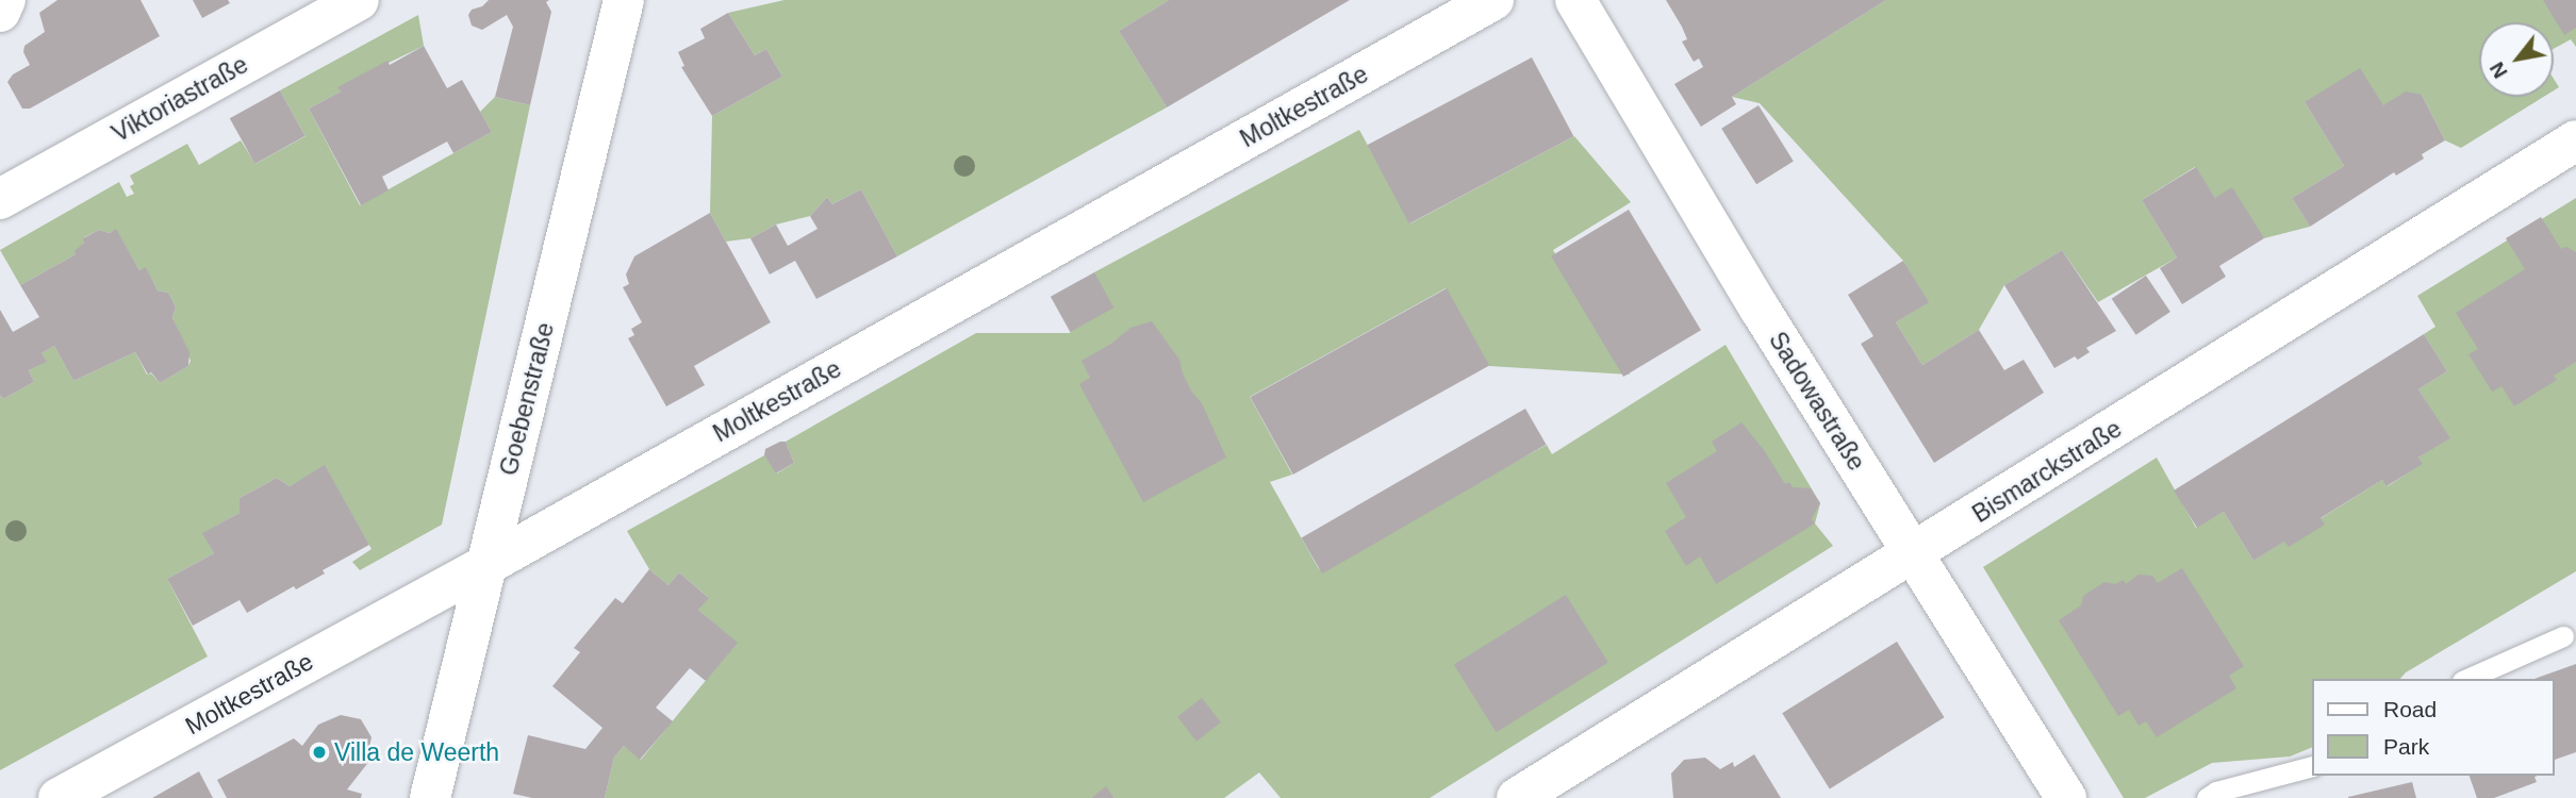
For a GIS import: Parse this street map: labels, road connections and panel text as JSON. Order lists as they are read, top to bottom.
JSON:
{
  "streets": {
    "street": [
      "Viktoriastraße",
      "Moltkestraße",
      "Goebenstraße",
      "Sadowastraße",
      "Bismarckstraße"
    ]
  },
  "crossings": [
    ["Moltkestraße", "Goebenstraße"],
    ["Sadowastraße", "Bismarckstraße"]
  ],
  "places": ["Villa de Weerth"],
  "legend": ["Road", "Park"],
  "north": "bottom left"
}
